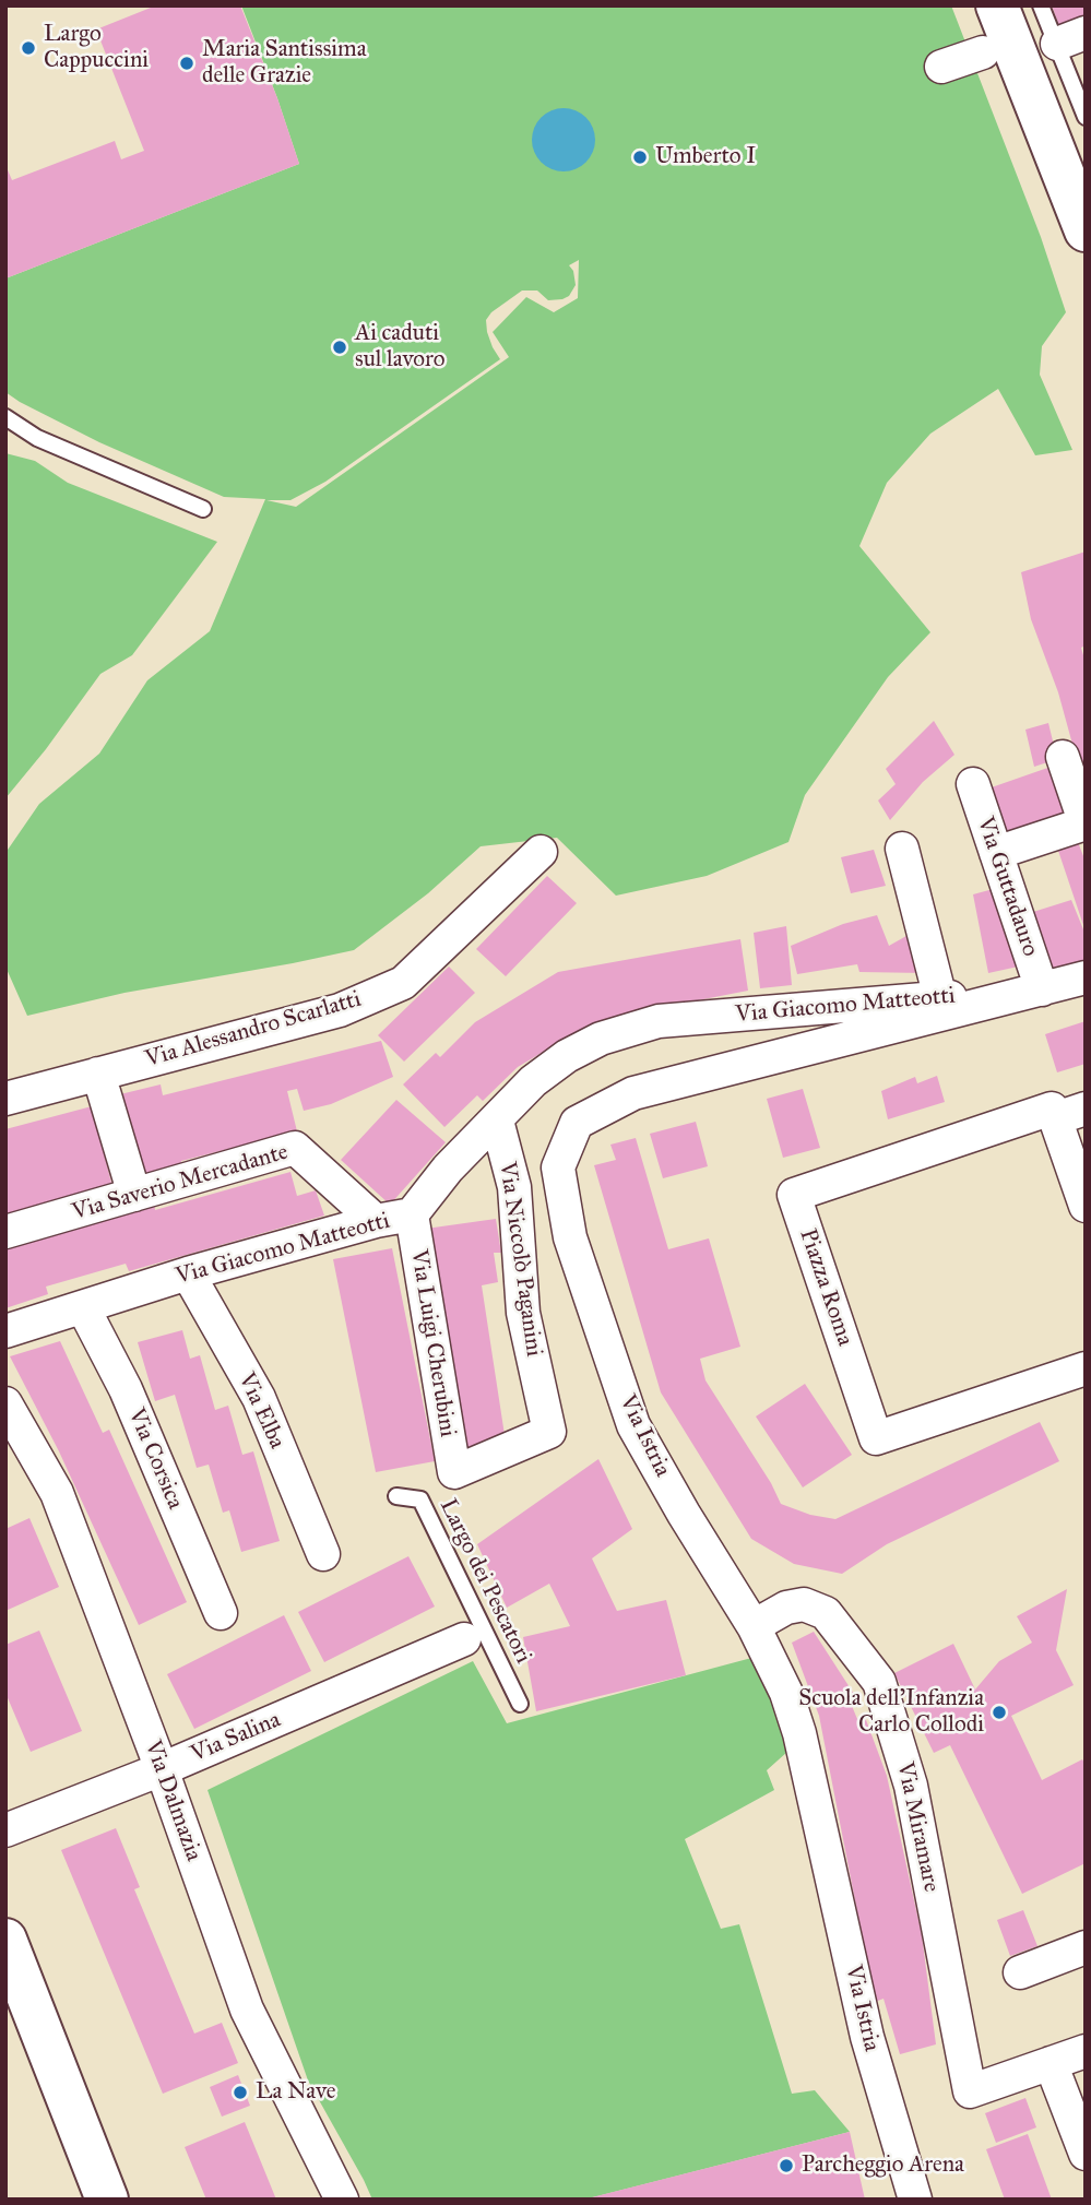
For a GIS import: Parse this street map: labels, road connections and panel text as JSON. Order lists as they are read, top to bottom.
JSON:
{
  "streets": {
    "street": [
      "Via Guttadauro",
      "Via Giacomo Matteotti",
      "Via Alessandro Scarlatti",
      "Via Saverio Mercadante",
      "Via Niccolò Paganini",
      "Piazza Roma",
      "Via Luigi Cherubini",
      "Via Elba",
      "Via Istria",
      "Via Corsica",
      "Via Salina",
      "Via Dalmazia",
      "Via Miramare"
    ],
    "lane": ["Largo dei Pescatori"]
  },
  "crossings": [
    ["Via Guttadauro", "Via Giacomo Matteotti"],
    ["Via Guttadauro", "Via Istria"],
    ["Via Giacomo Matteotti", "Via Saverio Mercadante"],
    ["Via Giacomo Matteotti", "Via Niccolò Paganini"],
    ["Via Giacomo Matteotti", "Via Luigi Cherubini"],
    ["Via Giacomo Matteotti", "Via Elba"],
    ["Via Giacomo Matteotti", "Via Istria"],
    ["Via Giacomo Matteotti", "Via Corsica"],
    ["Via Niccolò Paganini", "Via Luigi Cherubini"],
    ["Via Istria", "Via Miramare"],
    ["Via Salina", "Via Dalmazia"]
  ],
  "places": [
    "Largo Cappuccini",
    "Maria Santissima delle Grazie",
    "Umberto I",
    "Ai caduti sul lavoro",
    "Scuola dell'Infanzia Carlo Collodi",
    "La Nave",
    "Parcheggio Arena"
  ]
}
